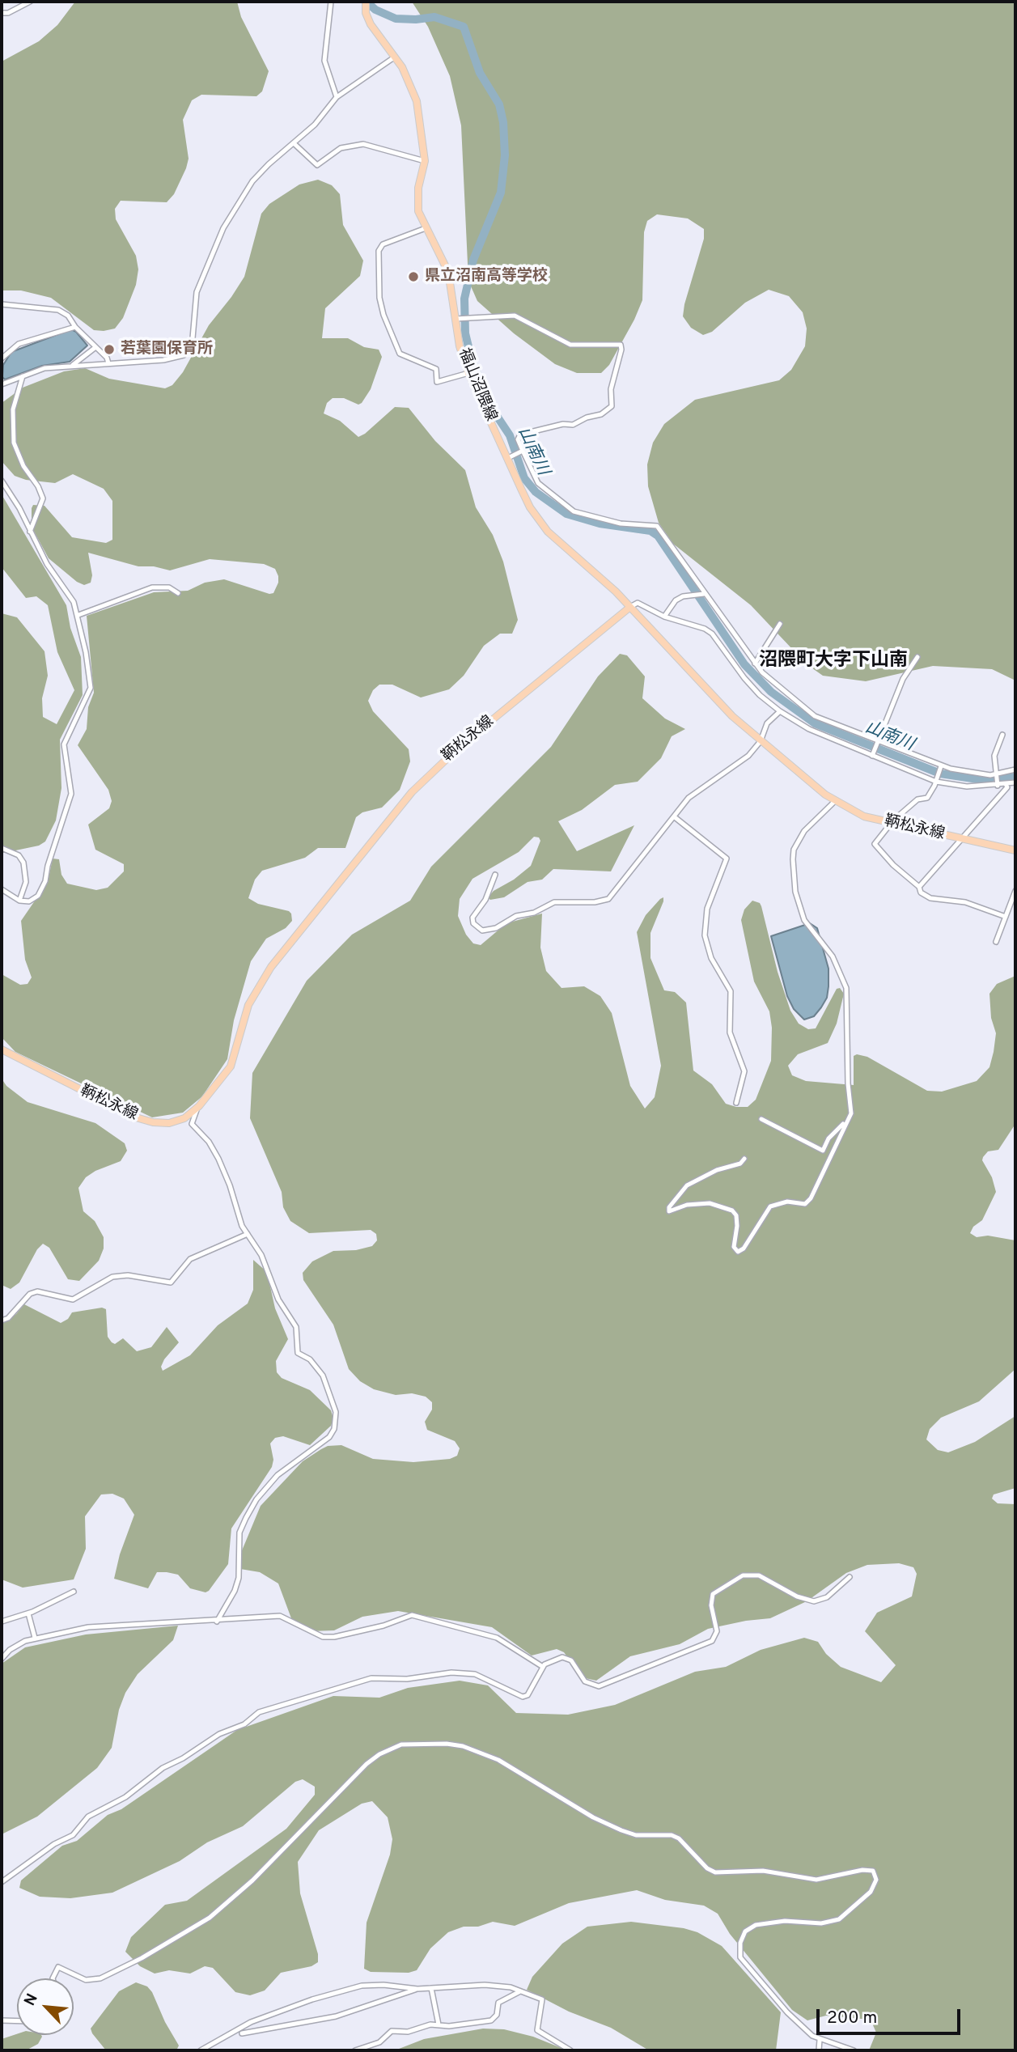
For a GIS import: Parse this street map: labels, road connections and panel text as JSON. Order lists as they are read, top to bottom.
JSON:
{
  "streets": {
    "main road": ["福山沼隈線", "鞆松永線"]
  },
  "crossings": [
    ["福山沼隈線", "鞆松永線"]
  ],
  "districts": ["沼隈町大字下山南"],
  "water": ["山南川"],
  "places": ["県立沼南高等学校", "若葉園保育所"],
  "scale_bar": "200 m",
  "north": "top left"
}
